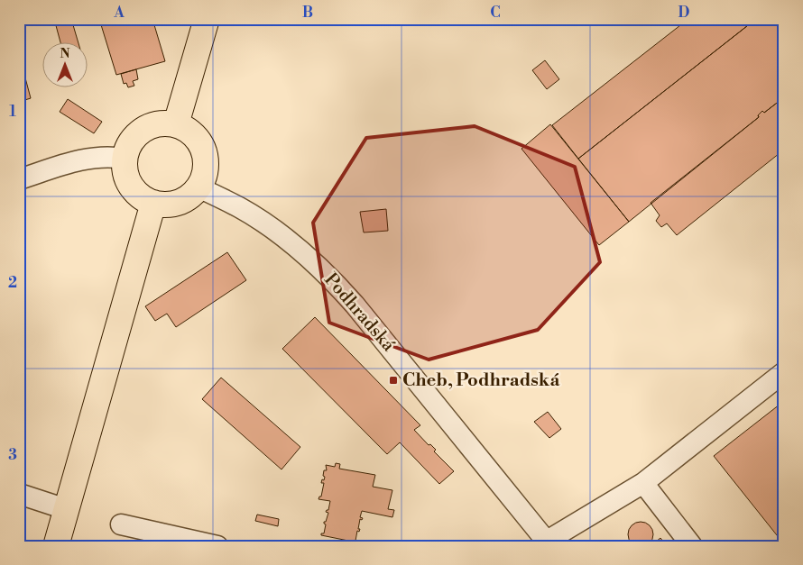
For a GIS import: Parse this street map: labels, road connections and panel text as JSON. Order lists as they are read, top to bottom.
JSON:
{
  "streets": {
    "street": ["Podhradská"]
  },
  "places": {
    "transit": ["Cheb, Podhradská"]
  },
  "north": "top",
  "grid": {
    "columns": [
      "A",
      "B",
      "C",
      "D"
    ],
    "rows": ["1", "2", "3"]
  }
}
